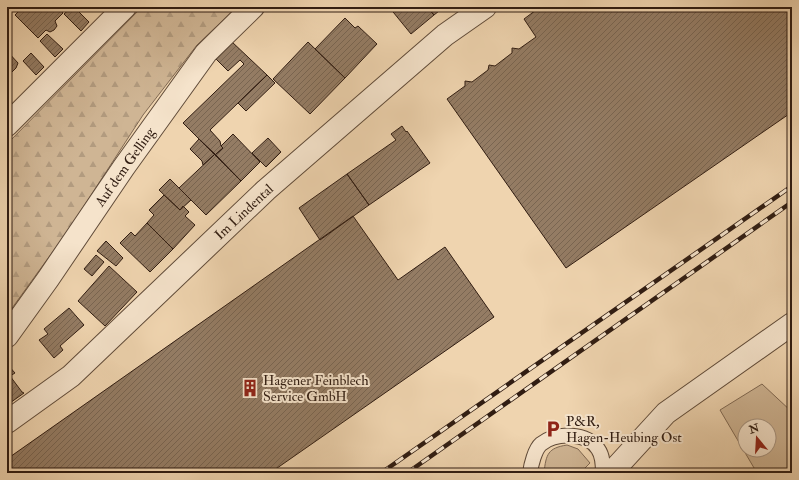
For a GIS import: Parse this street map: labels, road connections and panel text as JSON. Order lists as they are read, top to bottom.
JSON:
{
  "streets": {
    "street": ["Auf dem Gelling", "Im Lindental"]
  },
  "places": {
    "building": ["Hagener Feinblech Service GmbH"],
    "parking": ["P&R, Hagen-Heubing Ost"]
  },
  "north": "top"
}
